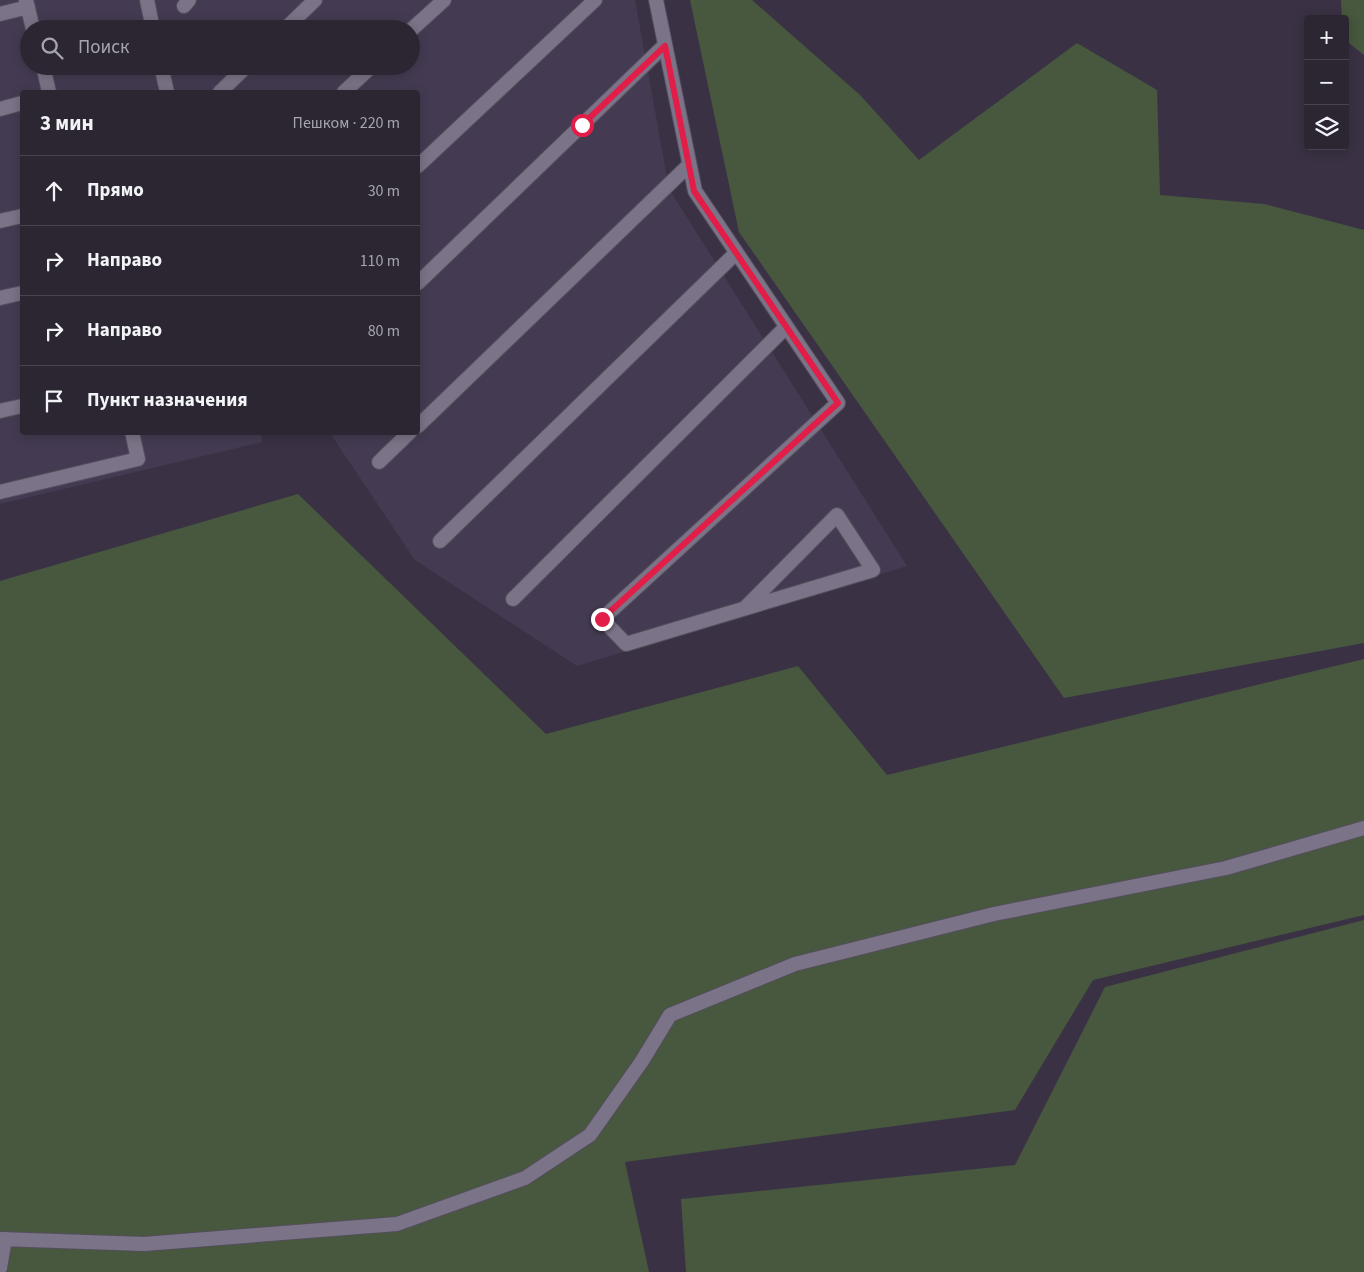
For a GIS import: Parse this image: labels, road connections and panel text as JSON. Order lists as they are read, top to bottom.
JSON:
{
  "page": {
    "map_buttons": ["+", "−"],
    "search": "Поиск",
    "heading": ["3 мин", "Пешком · 220 m"],
    "list": [
      ["Прямо", "30 m"],
      ["Направо", "110 m"],
      ["Направо", "80 m"],
      "Пункт назначения"
    ]
  }
}
